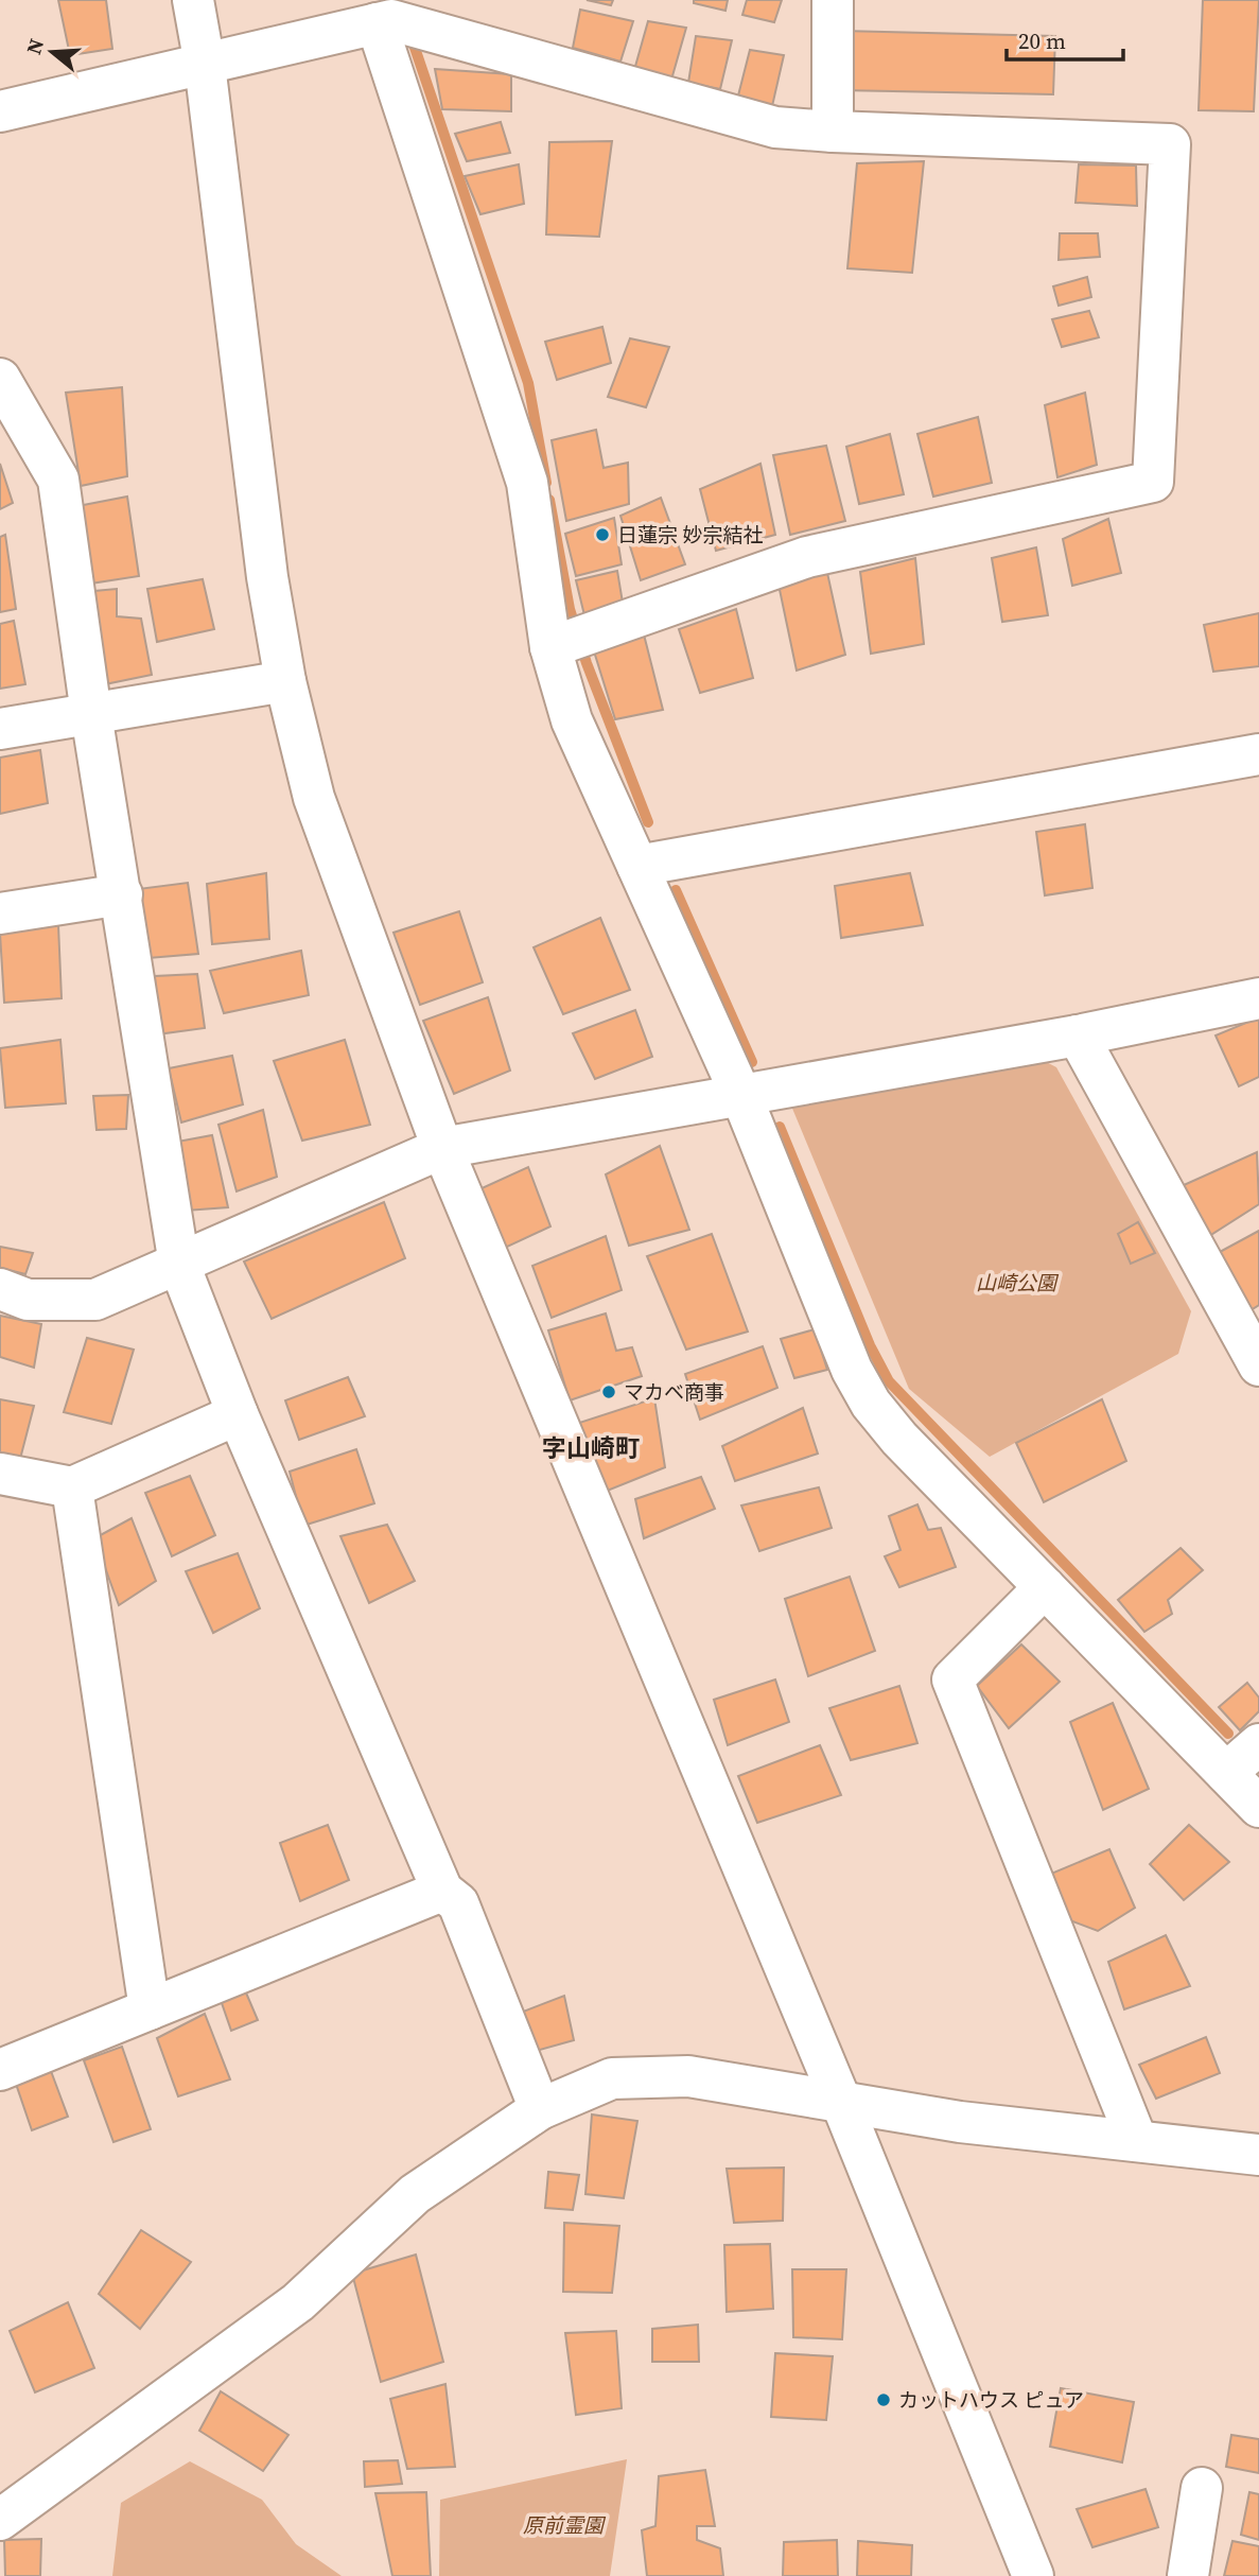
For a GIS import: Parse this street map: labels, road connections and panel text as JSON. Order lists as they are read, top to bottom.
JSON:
{
  "districts": ["字山崎町"],
  "parks": ["山崎公園", "原前霊園"],
  "places": ["日蓮宗 妙宗結社", "マカベ商事", "カットハウス ピュア"],
  "scale_bar": "20 m",
  "north": "left"
}
